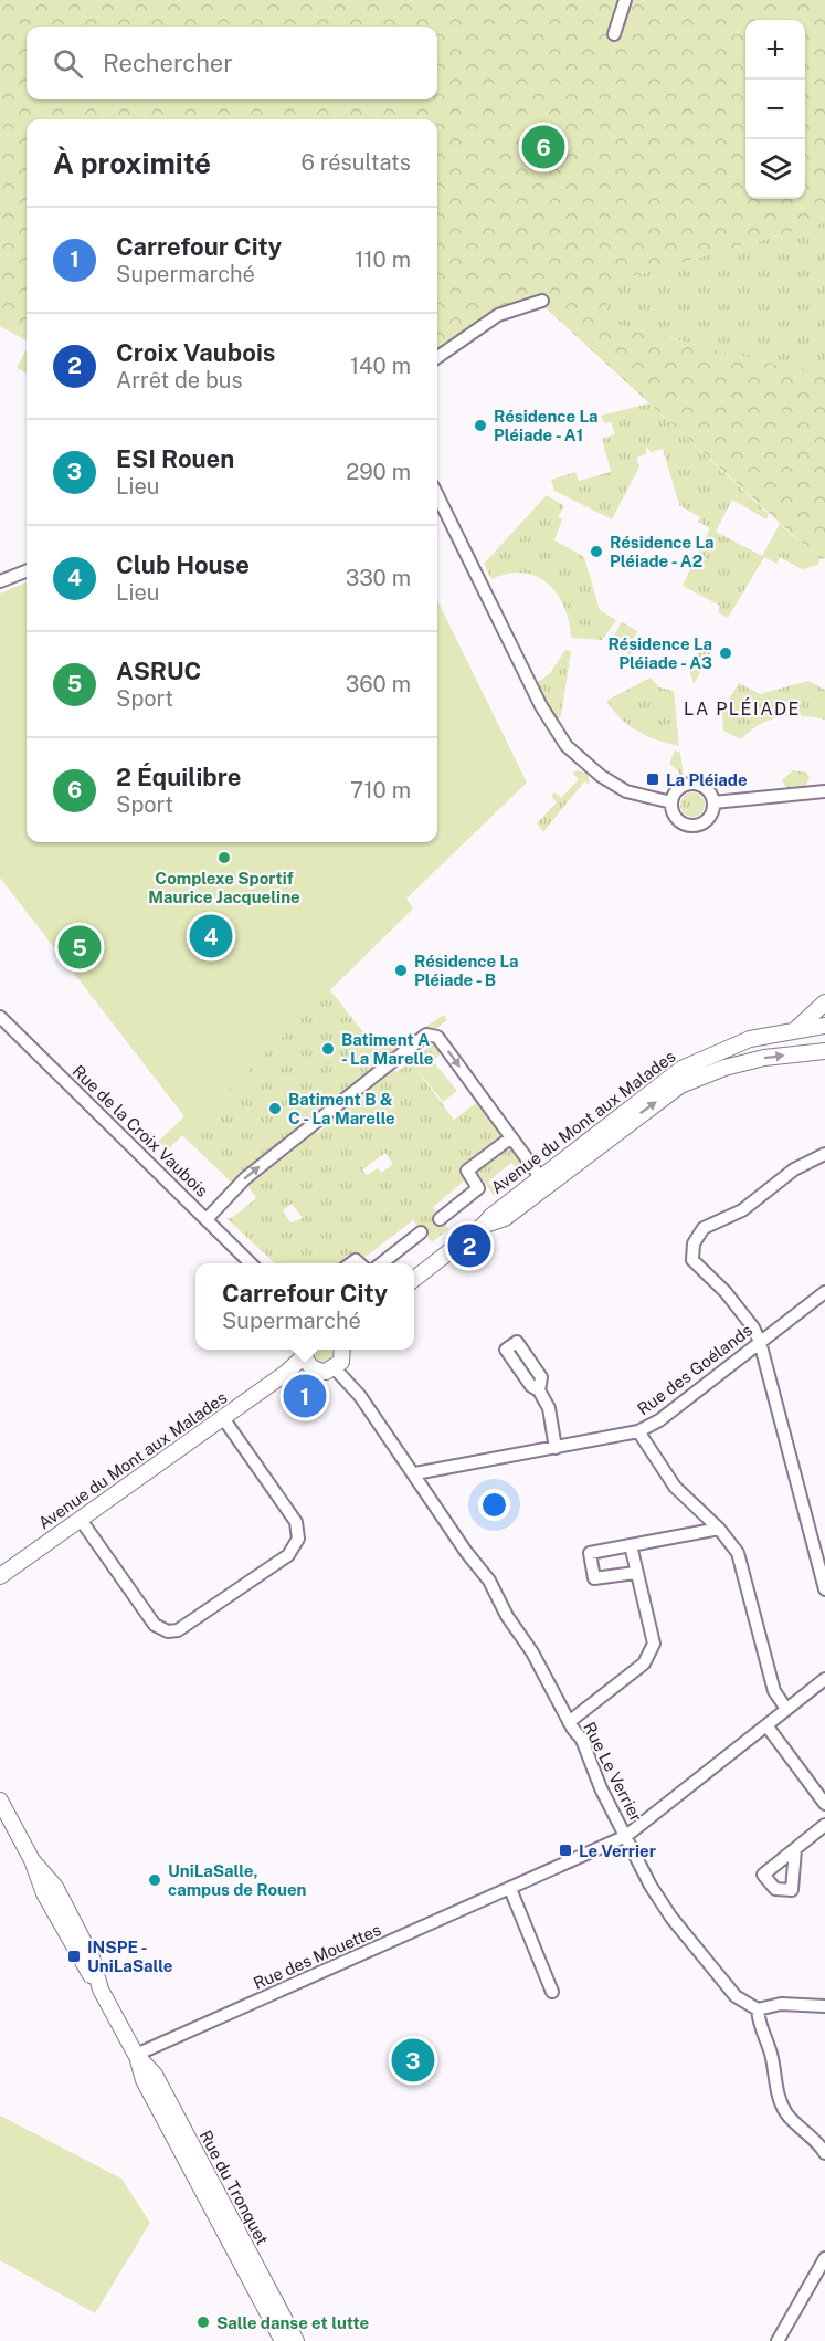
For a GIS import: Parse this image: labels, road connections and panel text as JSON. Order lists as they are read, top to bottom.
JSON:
{
  "streets": {
    "street": [
      "Avenue du Mont aux Malades",
      "Rue de la Croix Vaubois",
      "Rue des Goélands",
      "Rue Le Verrier",
      "Rue des Mouettes",
      "Rue du Tronquet"
    ]
  },
  "crossings": [
    ["Rue des Goélands", "Rue Le Verrier"],
    ["Rue Le Verrier", "Rue des Mouettes"],
    ["Rue des Mouettes", "Rue du Tronquet"]
  ],
  "districts": ["LA PLÉIADE"],
  "places": {
    "other": [
      "Résidence La Pléiade - A1",
      "Résidence La Pléiade - A2",
      "Résidence La Pléiade - A3",
      "Complexe Sportif Maurice Jacqueline",
      "Résidence La Pléiade - B",
      "Batiment A - La Marelle",
      "Batiment B & C - La Marelle",
      "UniLaSalle, campus de Rouen",
      "Salle danse et lutte"
    ],
    "transit": ["La Pléiade", "Le Verrier", "INSPE - UniLaSalle"]
  },
  "page": {
    "map_buttons": ["+", "−"],
    "search": "Rechercher",
    "heading": ["À proximité", "6 résultats"],
    "pins": [
      "6",
      "4",
      "5",
      "2",
      "1",
      "3"
    ],
    "list": [
      {
        "mark": "1",
        "name": "Carrefour City",
        "note": "Supermarché",
        "value": "110 m"
      },
      {
        "mark": "2",
        "name": "Croix Vaubois",
        "note": "Arrêt de bus",
        "value": "140 m"
      },
      {
        "mark": "3",
        "name": "ESI Rouen",
        "note": "Lieu",
        "value": "290 m"
      },
      {
        "mark": "4",
        "name": "Club House",
        "note": "Lieu",
        "value": "330 m"
      },
      {
        "mark": "5",
        "name": "ASRUC",
        "note": "Sport",
        "value": "360 m"
      },
      {
        "mark": "6",
        "name": "2 Équilibre",
        "note": "Sport",
        "value": "710 m"
      }
    ],
    "popup": ["Carrefour City", "Supermarché"]
  }
}
